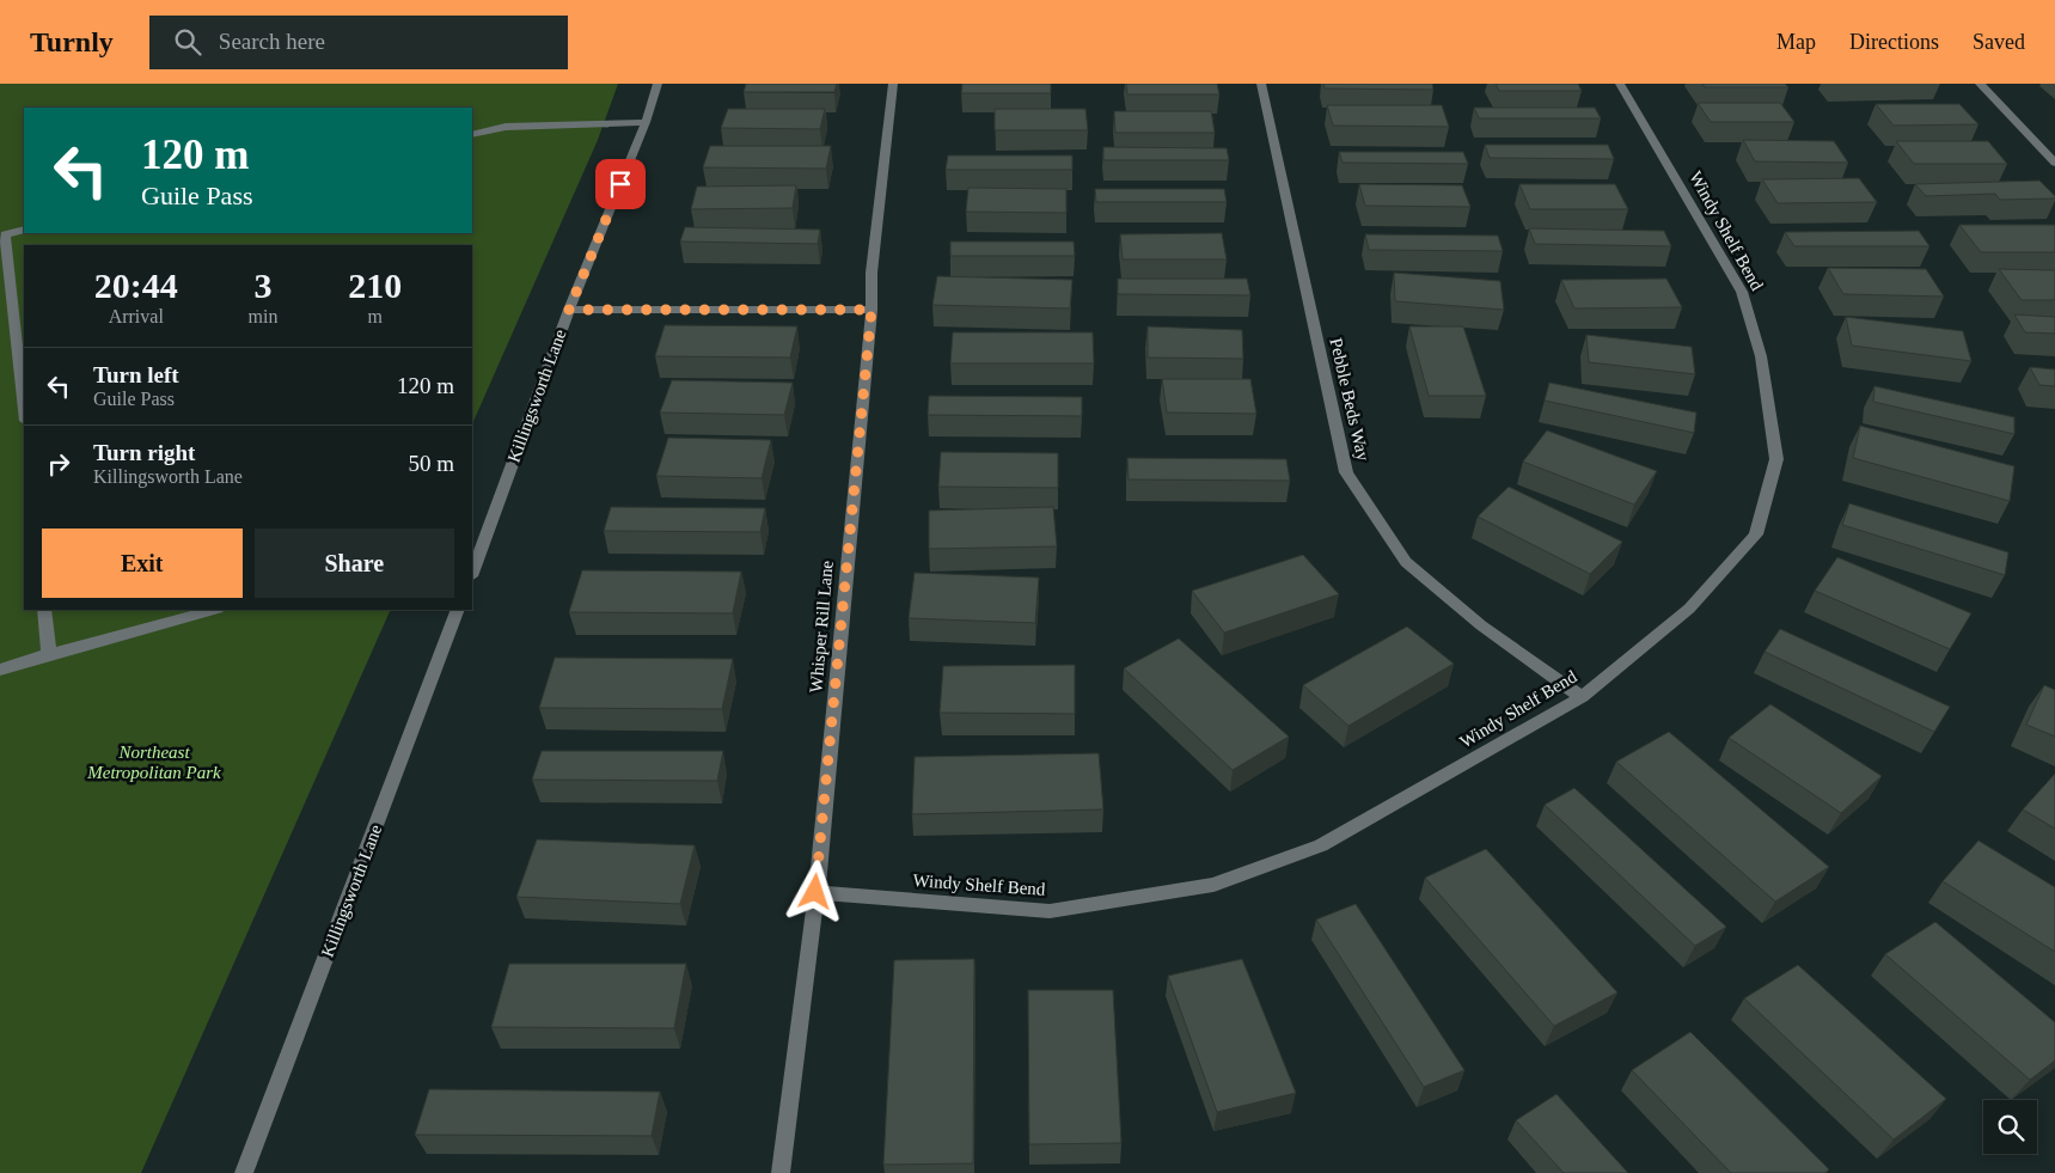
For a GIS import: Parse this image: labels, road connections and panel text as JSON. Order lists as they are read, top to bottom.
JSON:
{
  "streets": {
    "street": [
      "Windy Shelf Bend",
      "Killingsworth Lane",
      "Pebble Beds Way",
      "Whisper Rill Lane"
    ]
  },
  "crossings": [
    ["Windy Shelf Bend", "Pebble Beds Way"],
    ["Windy Shelf Bend", "Whisper Rill Lane"]
  ],
  "parks": ["Northeast Metropolitan Park"],
  "page": {
    "header": "Turnly",
    "search": "Search here",
    "nav": ["Map", "Directions", "Saved"],
    "turn": ["120 m", "Guile Pass"],
    "eta": [
      "20:44",
      "Arrival",
      "3",
      "min",
      "210",
      "m"
    ],
    "list": [
      {
        "name": "Turn left",
        "note": "Guile Pass",
        "value": "120 m"
      },
      {
        "name": "Turn right",
        "note": "Killingsworth Lane",
        "value": "50 m"
      }
    ],
    "buttons": ["Exit", "Share"]
  }
}
